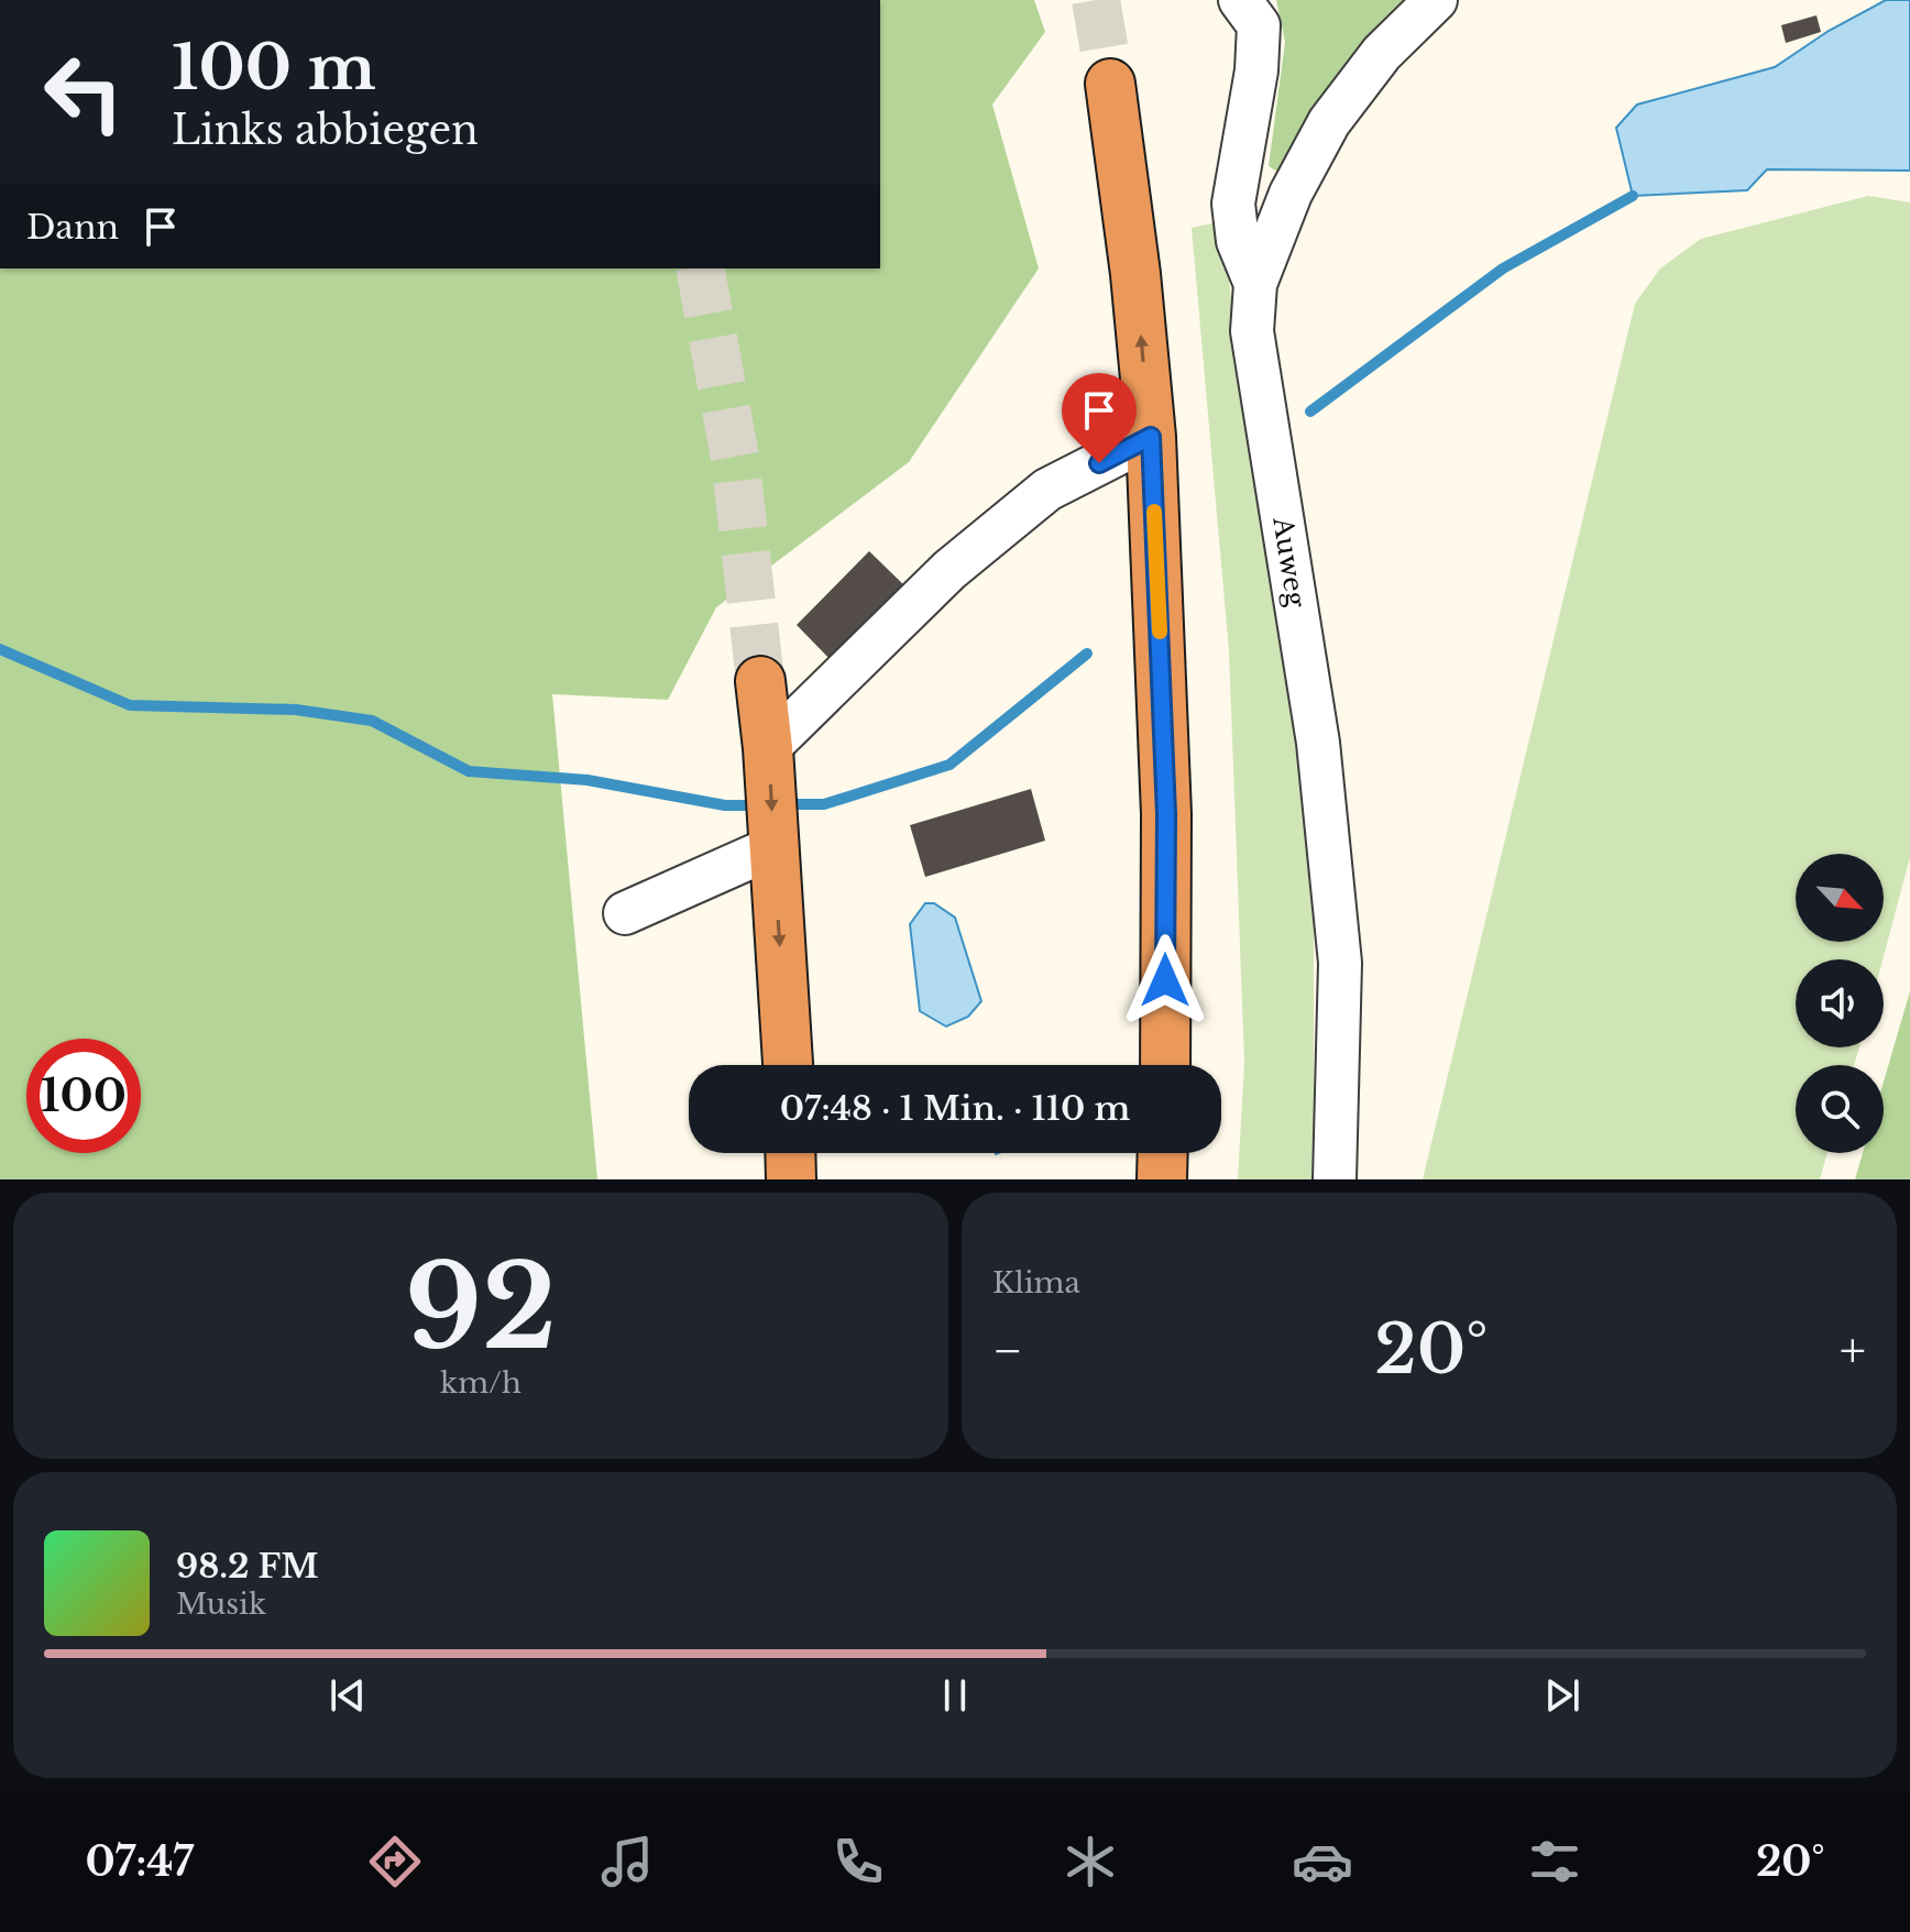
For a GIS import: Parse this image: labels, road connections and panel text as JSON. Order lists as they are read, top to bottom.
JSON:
{
  "streets": {
    "street": ["Auweg"]
  },
  "north": "bottom right",
  "page": {
    "turn": ["100 m", "Links abbiegen"],
    "then": "Dann",
    "limit": "100",
    "trip": "07:48 · 1 Min. · 110 m",
    "tile": [
      ["92", "km/h"],
      "Klima"
    ],
    "heat": ["−", "20°", "+"],
    "song": ["98.2 FM", "Musik"],
    "tabs": ["07:47", "20°"]
  }
}
